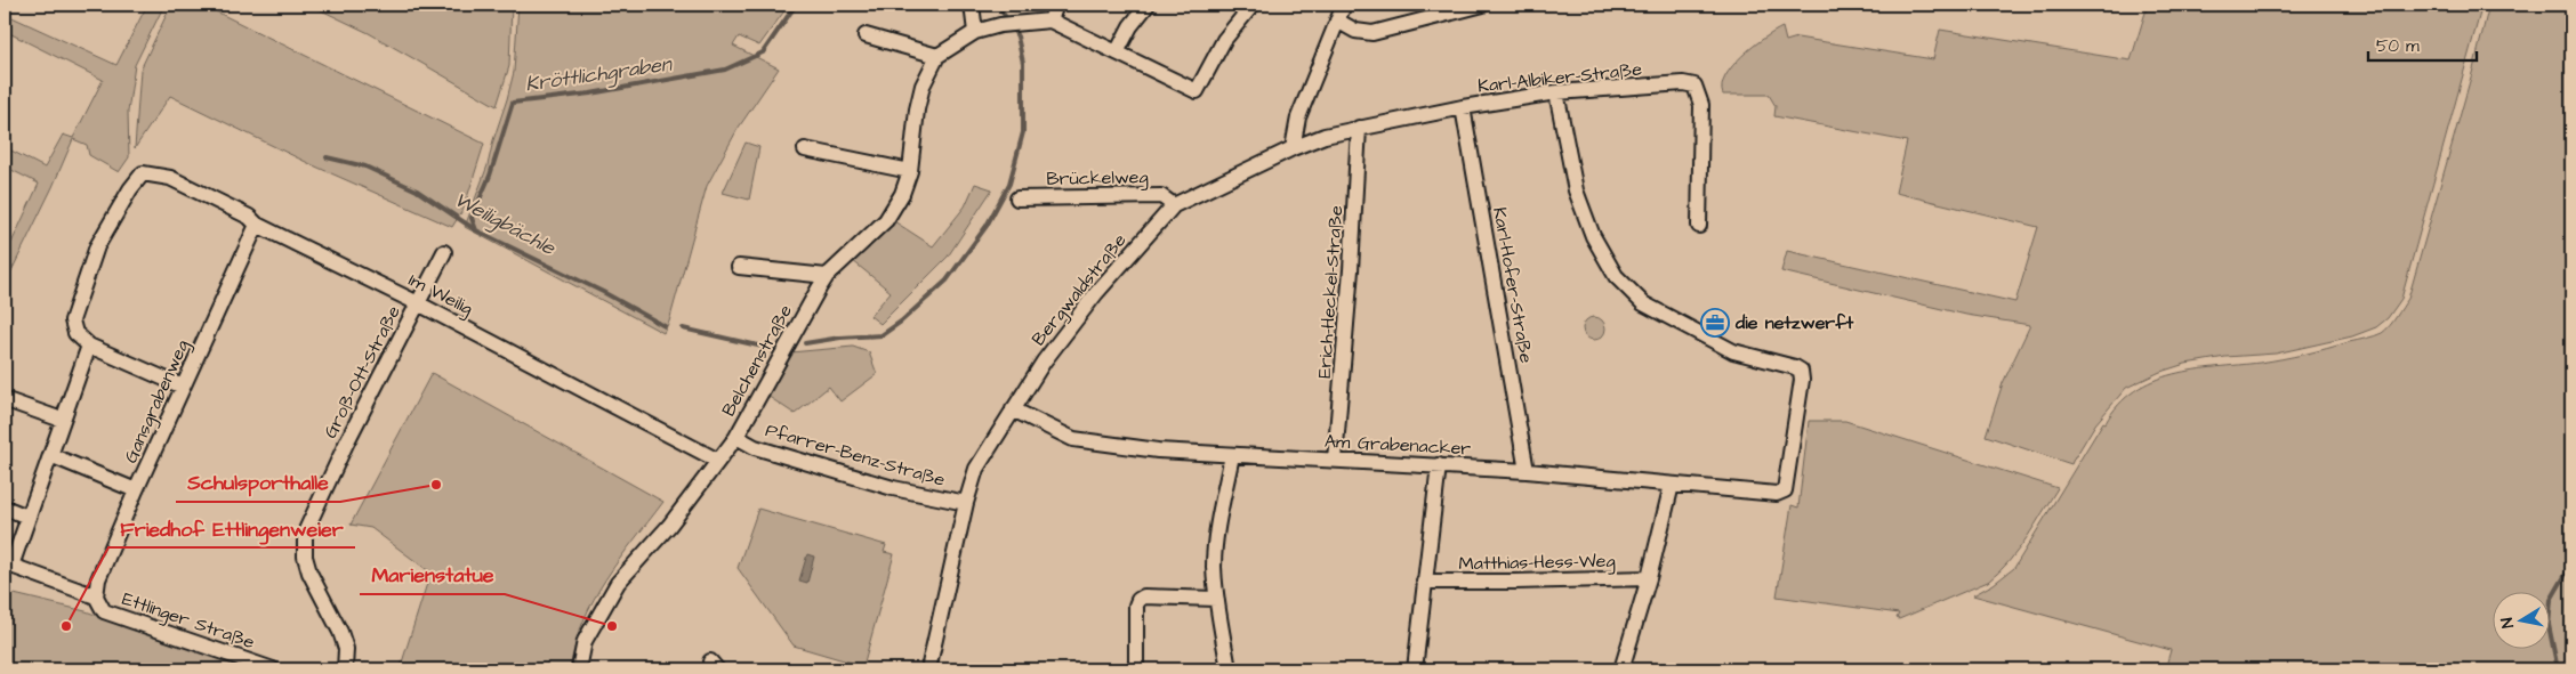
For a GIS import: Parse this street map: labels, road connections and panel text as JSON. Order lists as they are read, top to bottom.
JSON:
{
  "streets": {
    "street": [
      "Karl-Albiker-Straße",
      "Brückelweg",
      "Karl-Hofer-Straße",
      "Bergwaldstraße",
      "Erich-Heckel-Straße",
      "Im Weilig",
      "Belchenstraße",
      "Groß-Ott-Straße",
      "Gansgrabenweg",
      "Am Grabenacker",
      "Pfarrer-Benz-Straße",
      "Matthias-Hess-Weg",
      "Ettlinger Straße"
    ]
  },
  "crossings": [
    ["Karl-Albiker-Straße", "Karl-Hofer-Straße"],
    ["Karl-Albiker-Straße", "Bergwaldstraße"],
    ["Karl-Albiker-Straße", "Erich-Heckel-Straße"],
    ["Karl-Albiker-Straße", "Am Grabenacker"],
    ["Brückelweg", "Bergwaldstraße"],
    ["Karl-Hofer-Straße", "Am Grabenacker"],
    ["Bergwaldstraße", "Am Grabenacker"],
    ["Bergwaldstraße", "Pfarrer-Benz-Straße"],
    ["Erich-Heckel-Straße", "Am Grabenacker"],
    ["Im Weilig", "Belchenstraße"],
    ["Im Weilig", "Groß-Ott-Straße"],
    ["Im Weilig", "Gansgrabenweg"],
    ["Belchenstraße", "Pfarrer-Benz-Straße"],
    ["Gansgrabenweg", "Ettlinger Straße"]
  ],
  "water": ["Kröttlichgraben", "Weiligbächle"],
  "places": {
    "office": ["die netzwerft"],
    "other": ["Schulsporthalle", "Friedhof Ettlingenweier", "Marienstatue"]
  },
  "scale_bar": "50 m",
  "north": "left"
}
